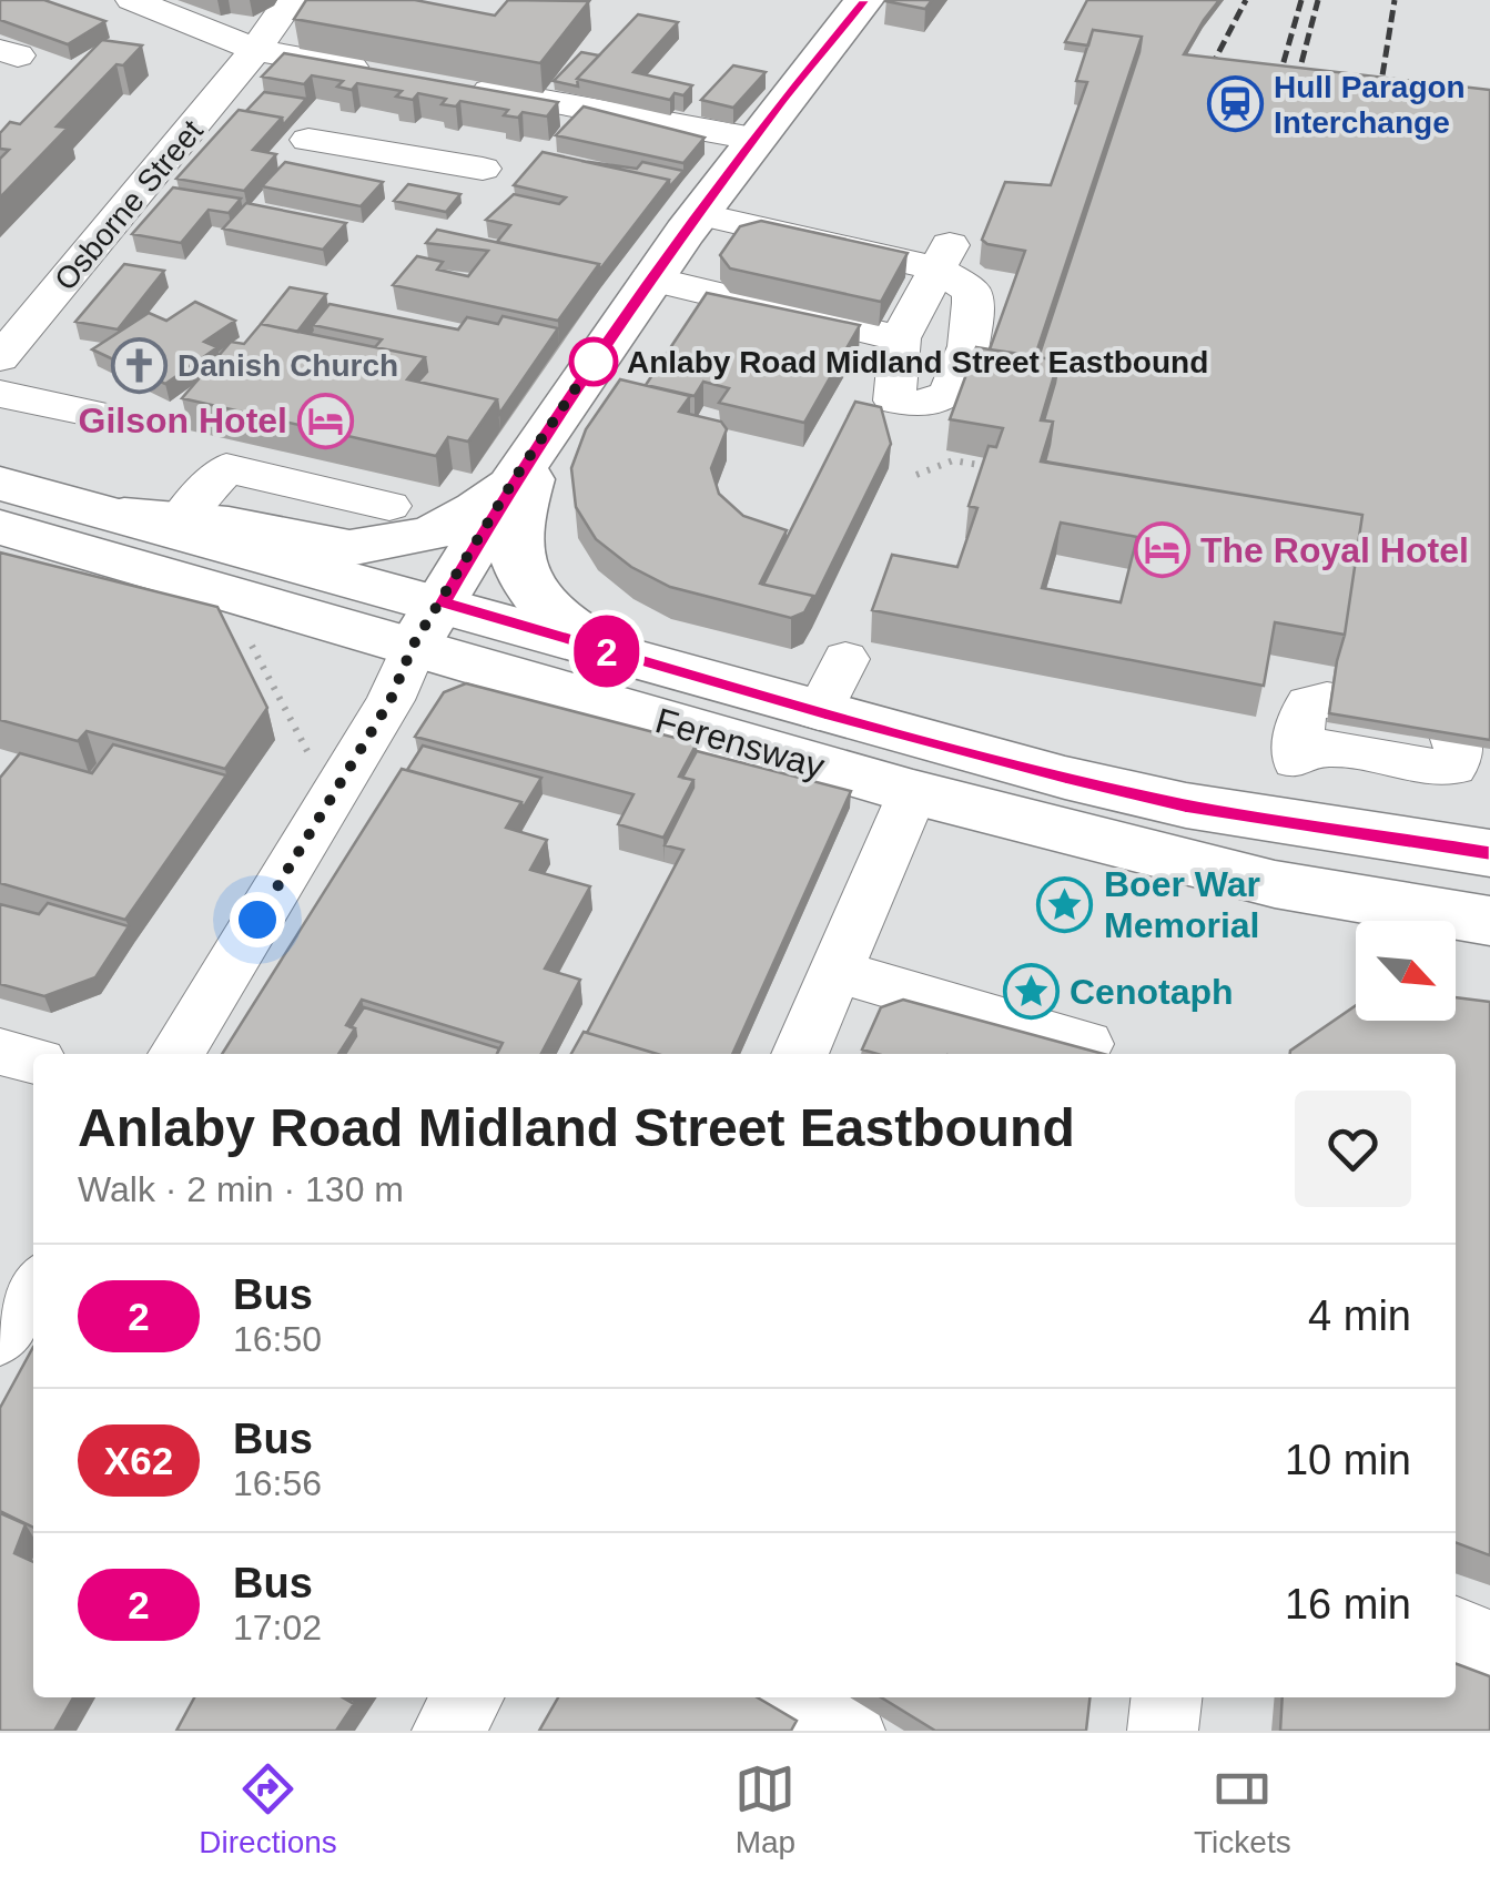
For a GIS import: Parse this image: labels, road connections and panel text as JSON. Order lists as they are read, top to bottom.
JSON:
{
  "streets": {
    "main road": ["Ferensway"],
    "street": ["Osborne Street"]
  },
  "places": {
    "station": ["Hull Paragon Interchange"],
    "other": ["Anlaby Road Midland Street Eastbound"],
    "church": ["Danish Church"],
    "hotel": ["Gilson Hotel", "The Royal Hotel"],
    "place": ["Boer War Memorial", "Cenotaph"]
  },
  "lines": ["bus line 2"],
  "north": "bottom right",
  "page": {
    "on_map": "2",
    "heading": ["Anlaby Road Midland Street Eastbound", "Walk · 2 min · 130 m"],
    "list": [
      {
        "mark": "2",
        "name": "Bus",
        "note": "16:50",
        "value": "4 min"
      },
      {
        "mark": "X62",
        "name": "Bus",
        "note": "16:56",
        "value": "10 min"
      },
      {
        "mark": "2",
        "name": "Bus",
        "note": "17:02",
        "value": "16 min"
      }
    ],
    "tabs": ["Directions", "Map", "Tickets"]
  }
}
